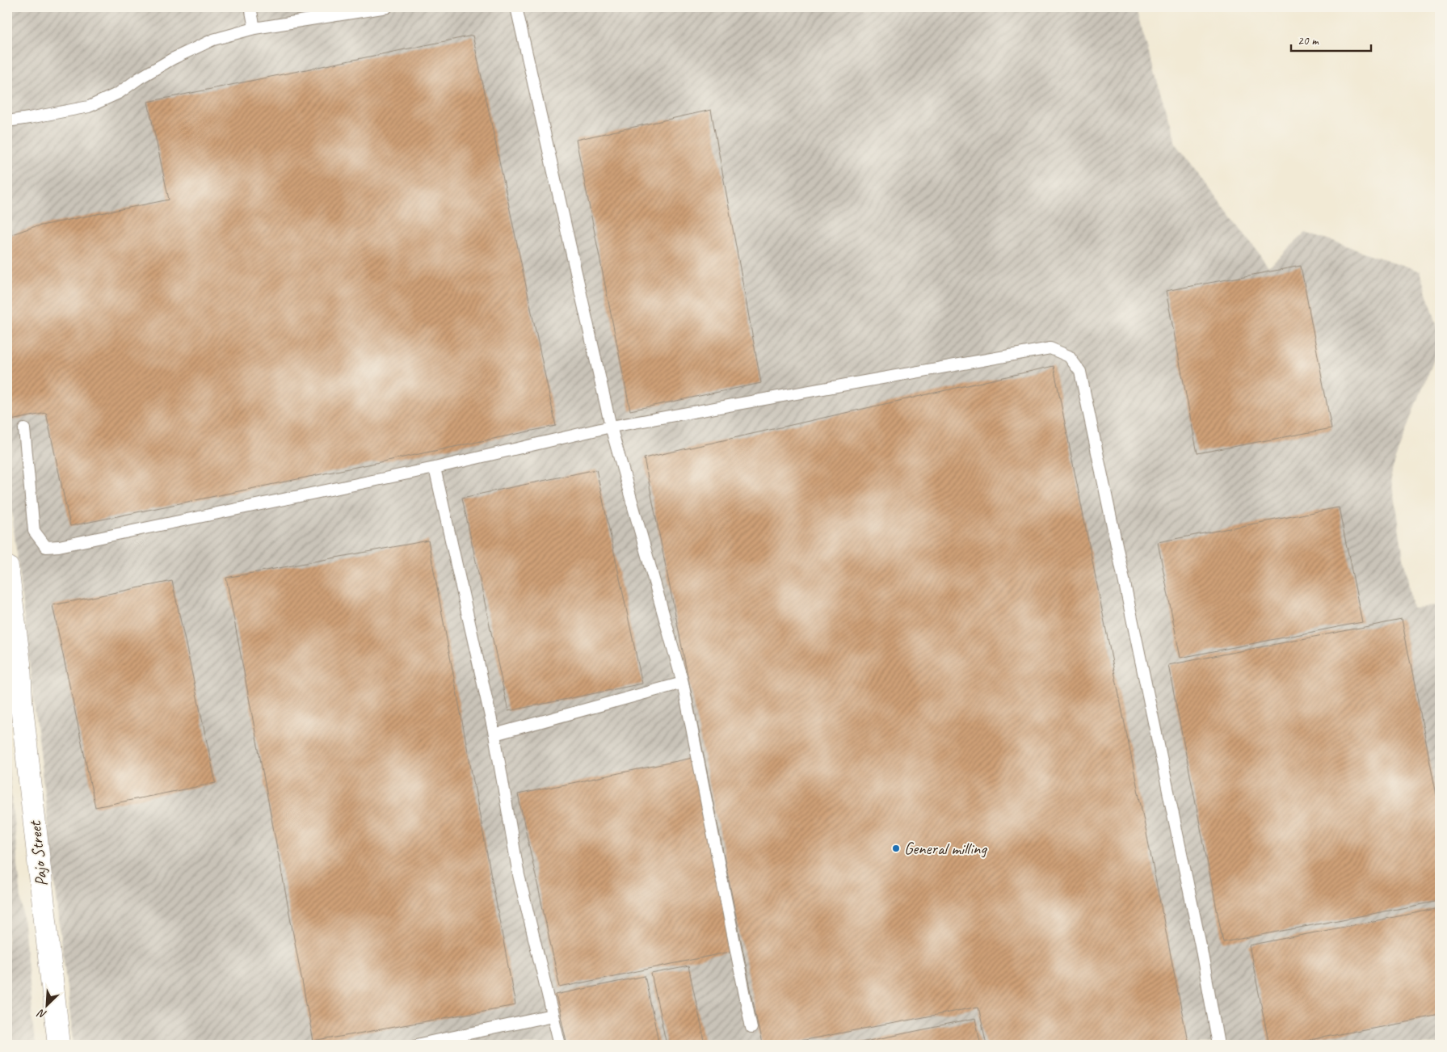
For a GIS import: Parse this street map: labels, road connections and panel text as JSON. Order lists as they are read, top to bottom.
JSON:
{
  "streets": {
    "street": ["Pajo Street"]
  },
  "places": ["General milling"],
  "scale_bar": "20 m",
  "north": "bottom left"
}
